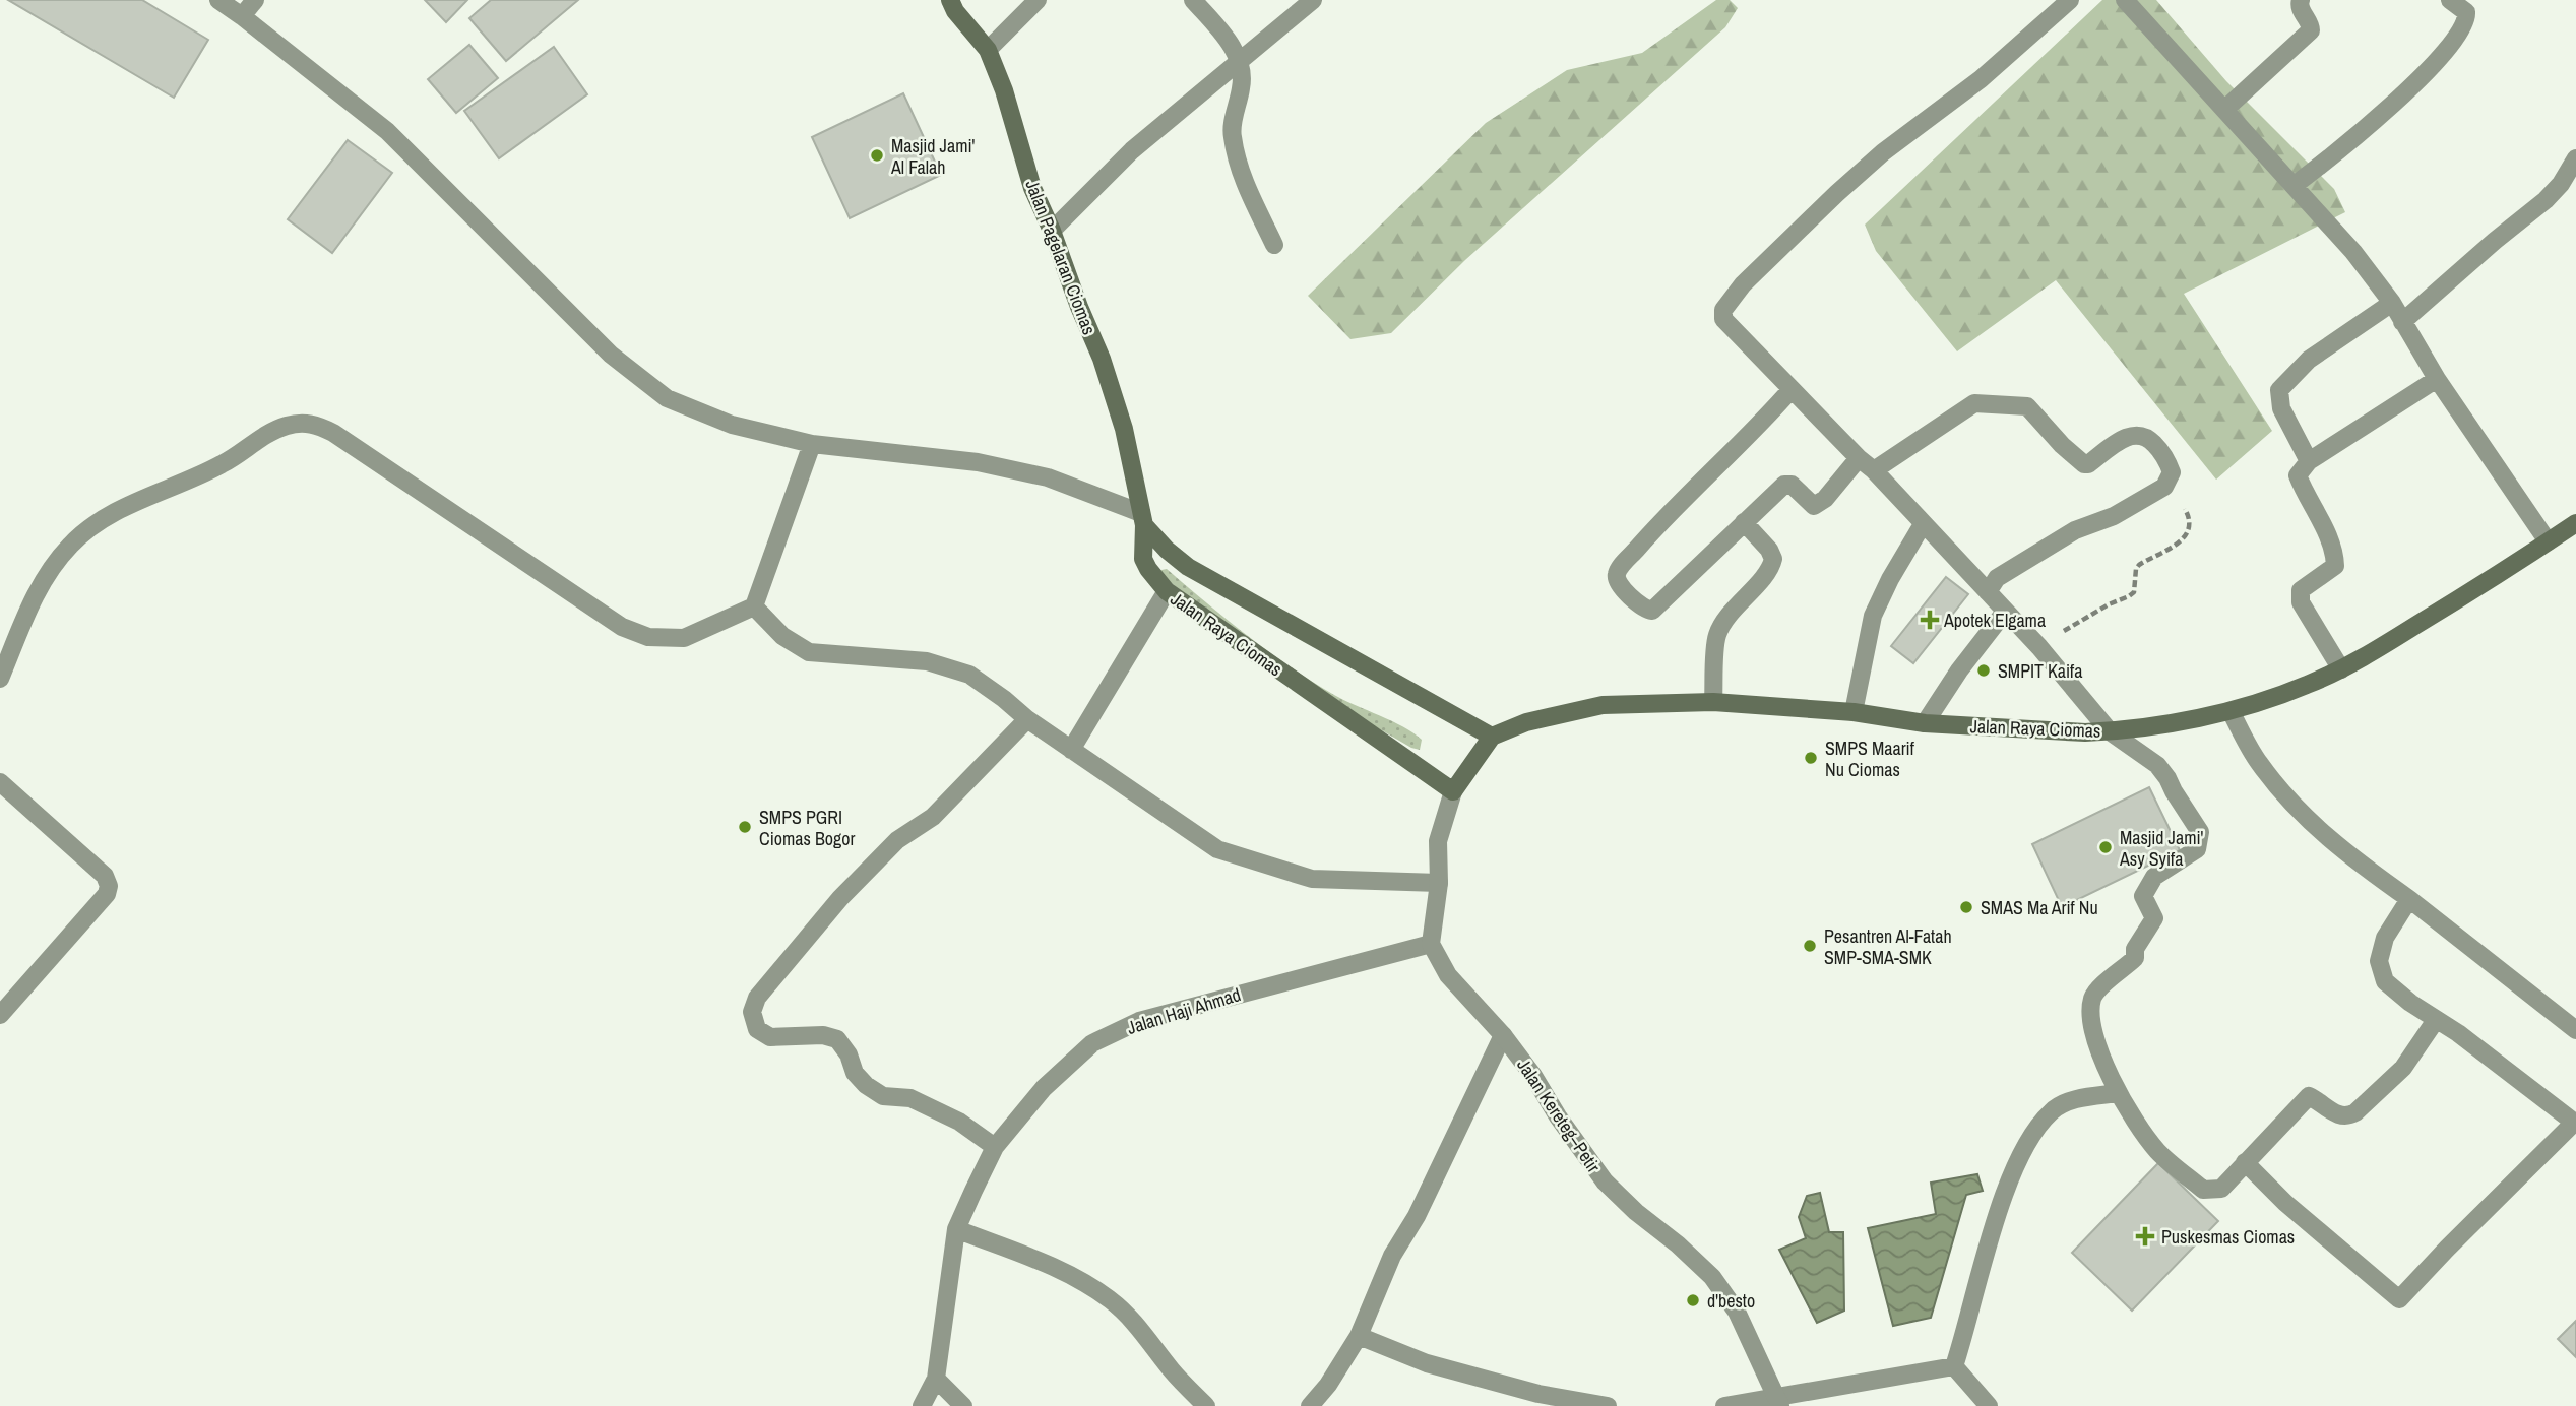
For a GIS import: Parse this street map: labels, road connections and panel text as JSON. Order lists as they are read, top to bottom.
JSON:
{
  "streets": {
    "main road": ["Jalan Pagelaran Ciomas", "Jalan Raya Ciomas"],
    "street": ["Jalan Haji Ahmad", "Jalan Kereteg–Petir"]
  },
  "crossings": [
    ["Jalan Pagelaran Ciomas", "Jalan Raya Ciomas"],
    ["Jalan Haji Ahmad", "Jalan Kereteg–Petir"]
  ],
  "places": {
    "other": [
      "Masjid Jami' Al Falah",
      "SMPIT Kaifa",
      "SMPS Maarif Nu Ciomas",
      "SMPS PGRI Ciomas Bogor",
      "Masjid Jami' Asy Syifa",
      "SMAS Ma Arif Nu",
      "Pesantren Al-Fatah SMP-SMA-SMK",
      "d'besto"
    ],
    "health": ["Apotek Elgama", "Puskesmas Ciomas"]
  }
}
